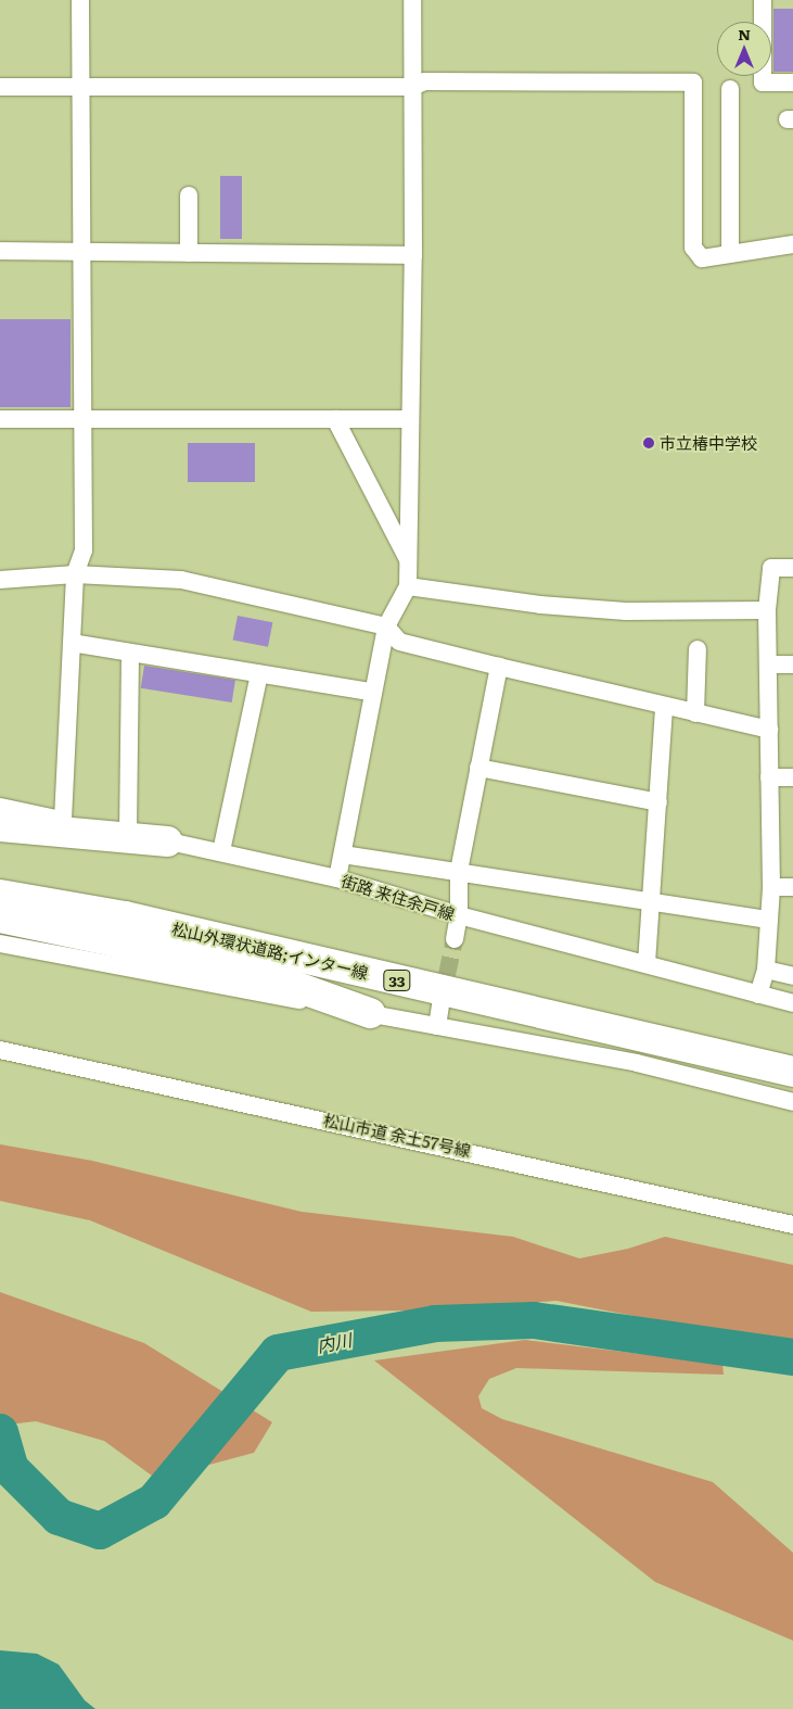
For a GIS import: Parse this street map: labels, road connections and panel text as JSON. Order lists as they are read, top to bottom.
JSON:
{
  "streets": {
    "highway": ["松山外環状道路;インター線", "33"],
    "street": ["街路 来住余戸線", "松山市道 余土57号線"]
  },
  "water": ["内川"],
  "places": ["市立椿中学校"],
  "north": "top"
}
